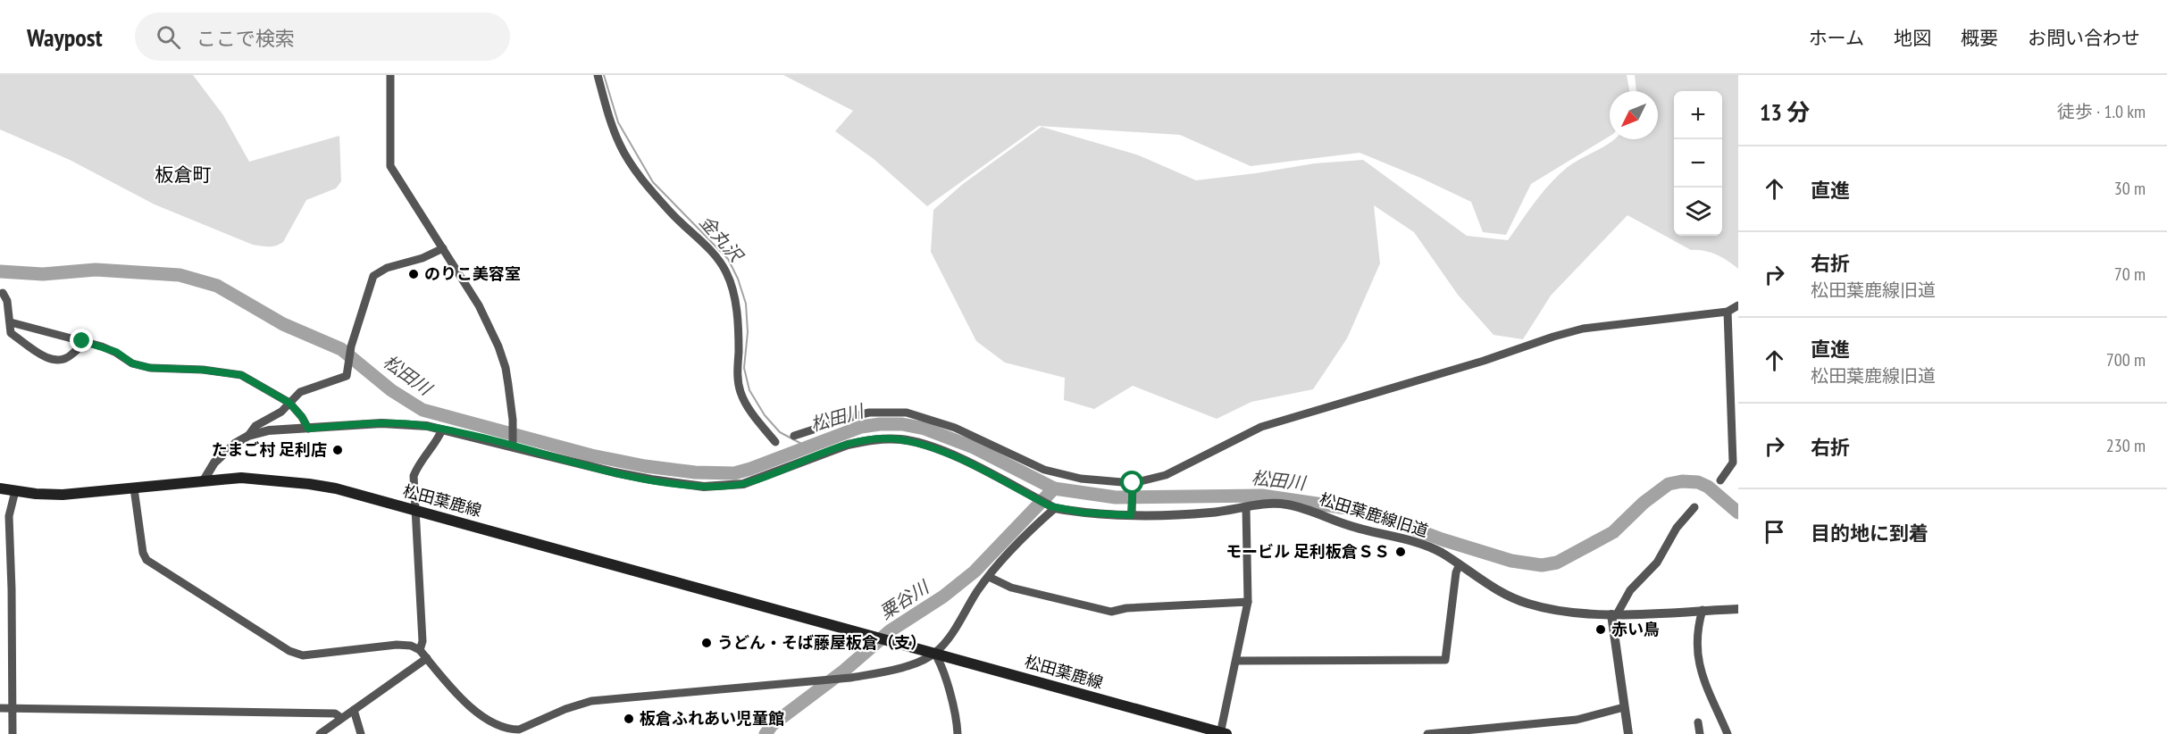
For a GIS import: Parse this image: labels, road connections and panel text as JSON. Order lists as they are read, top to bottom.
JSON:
{
  "streets": {
    "main road": ["松田葉鹿線"],
    "street": ["松田葉鹿線旧道"]
  },
  "districts": ["板倉町"],
  "water": ["金丸沢", "松田川", "粟谷川"],
  "places": [
    "のりこ美容室",
    "たまご村 足利店",
    "モービル 足利板倉ＳＳ",
    "赤い鳥",
    "うどん・そば藤屋板倉（支）",
    "板倉ふれあい児童館"
  ],
  "north": "bottom left",
  "page": {
    "header": "Waypost",
    "search": "ここで検索",
    "nav": [
      "ホーム",
      "地図",
      "概要",
      "お問い合わせ"
    ],
    "heading": ["13 分", "徒歩 · 1.0 km"],
    "map_buttons": ["+", "−"],
    "list": [
      ["直進", "30 m"],
      ["右折", "松田葉鹿線旧道", "70 m"],
      ["直進", "松田葉鹿線旧道", "700 m"],
      ["右折", "230 m"],
      "目的地に到着"
    ]
  }
}
